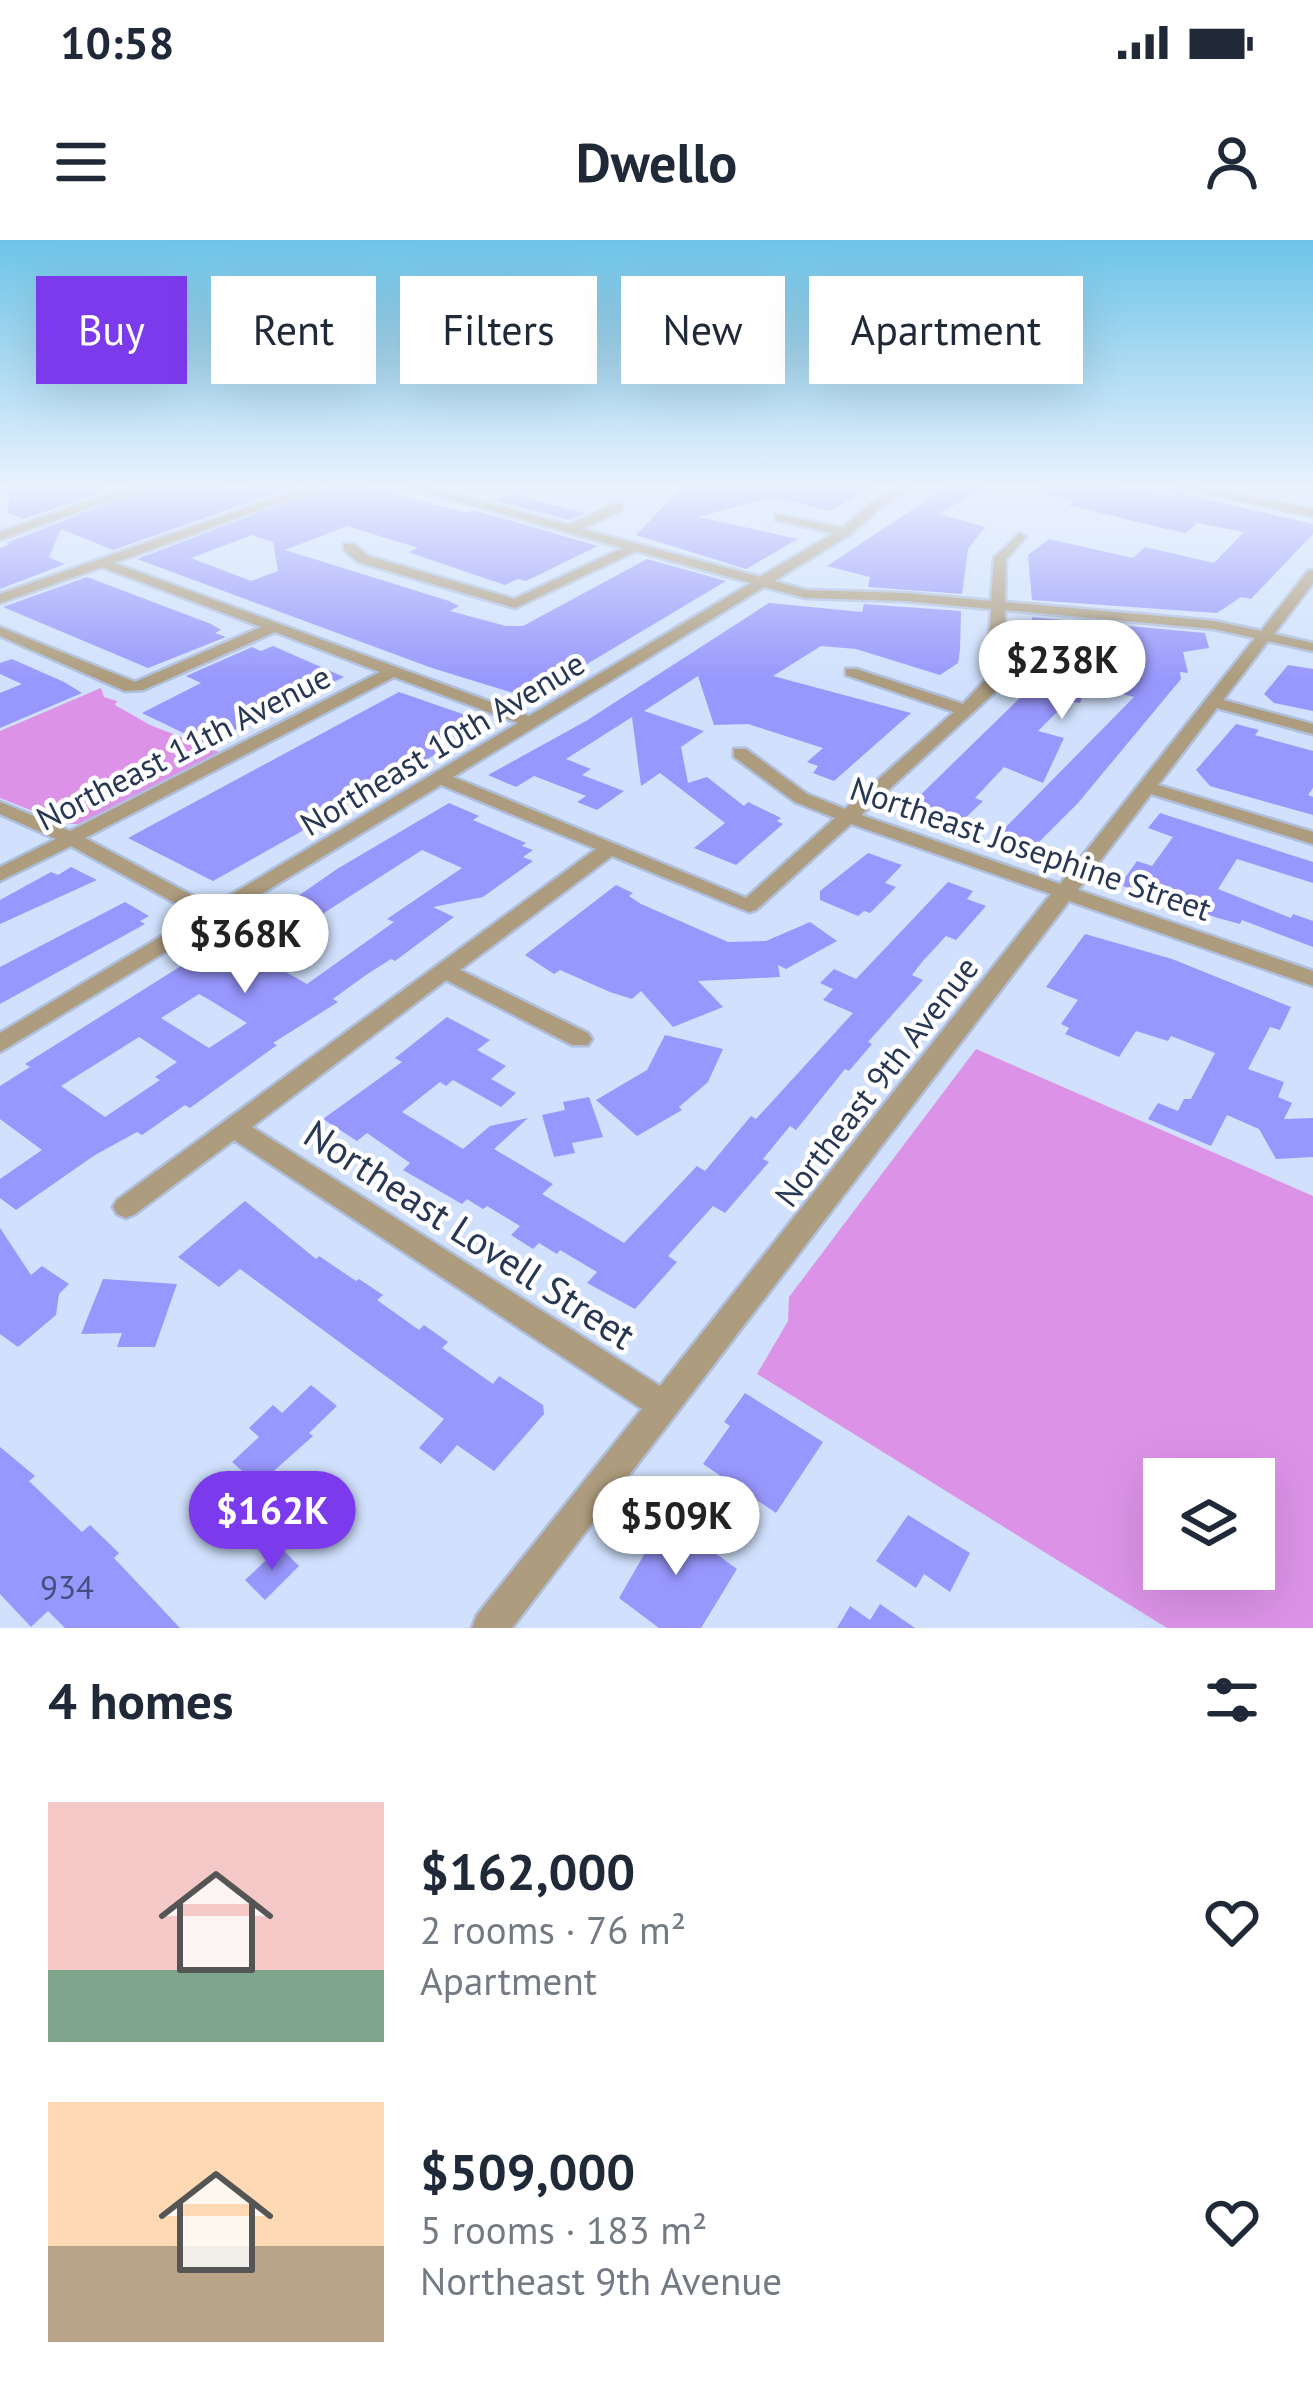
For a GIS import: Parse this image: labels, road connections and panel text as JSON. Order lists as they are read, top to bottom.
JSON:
{
  "streets": {
    "street": [
      "Northeast 10th Avenue",
      "Northeast 11th Avenue",
      "Northeast Josephine Street",
      "Northeast 9th Avenue",
      "Northeast Lovell Street"
    ]
  },
  "crossings": [
    ["Northeast Josephine Street", "Northeast 9th Avenue"],
    ["Northeast 9th Avenue", "Northeast Lovell Street"]
  ],
  "house_numbers": ["934"],
  "page": {
    "status": "10:58",
    "header": "Dwello",
    "chip": [
      "Buy",
      "Rent",
      "Filters",
      "New",
      "Apartment"
    ],
    "price": [
      "$238K",
      "$368K",
      "$162K",
      "$509K"
    ],
    "heading": "4 homes",
    "list": [
      {
        "name": "$162,000",
        "note": "2 rooms · 76 m² · Apartment"
      },
      {
        "name": "$509,000",
        "note": "5 rooms · 183 m² · Northeast 9th Avenue"
      }
    ]
  }
}
